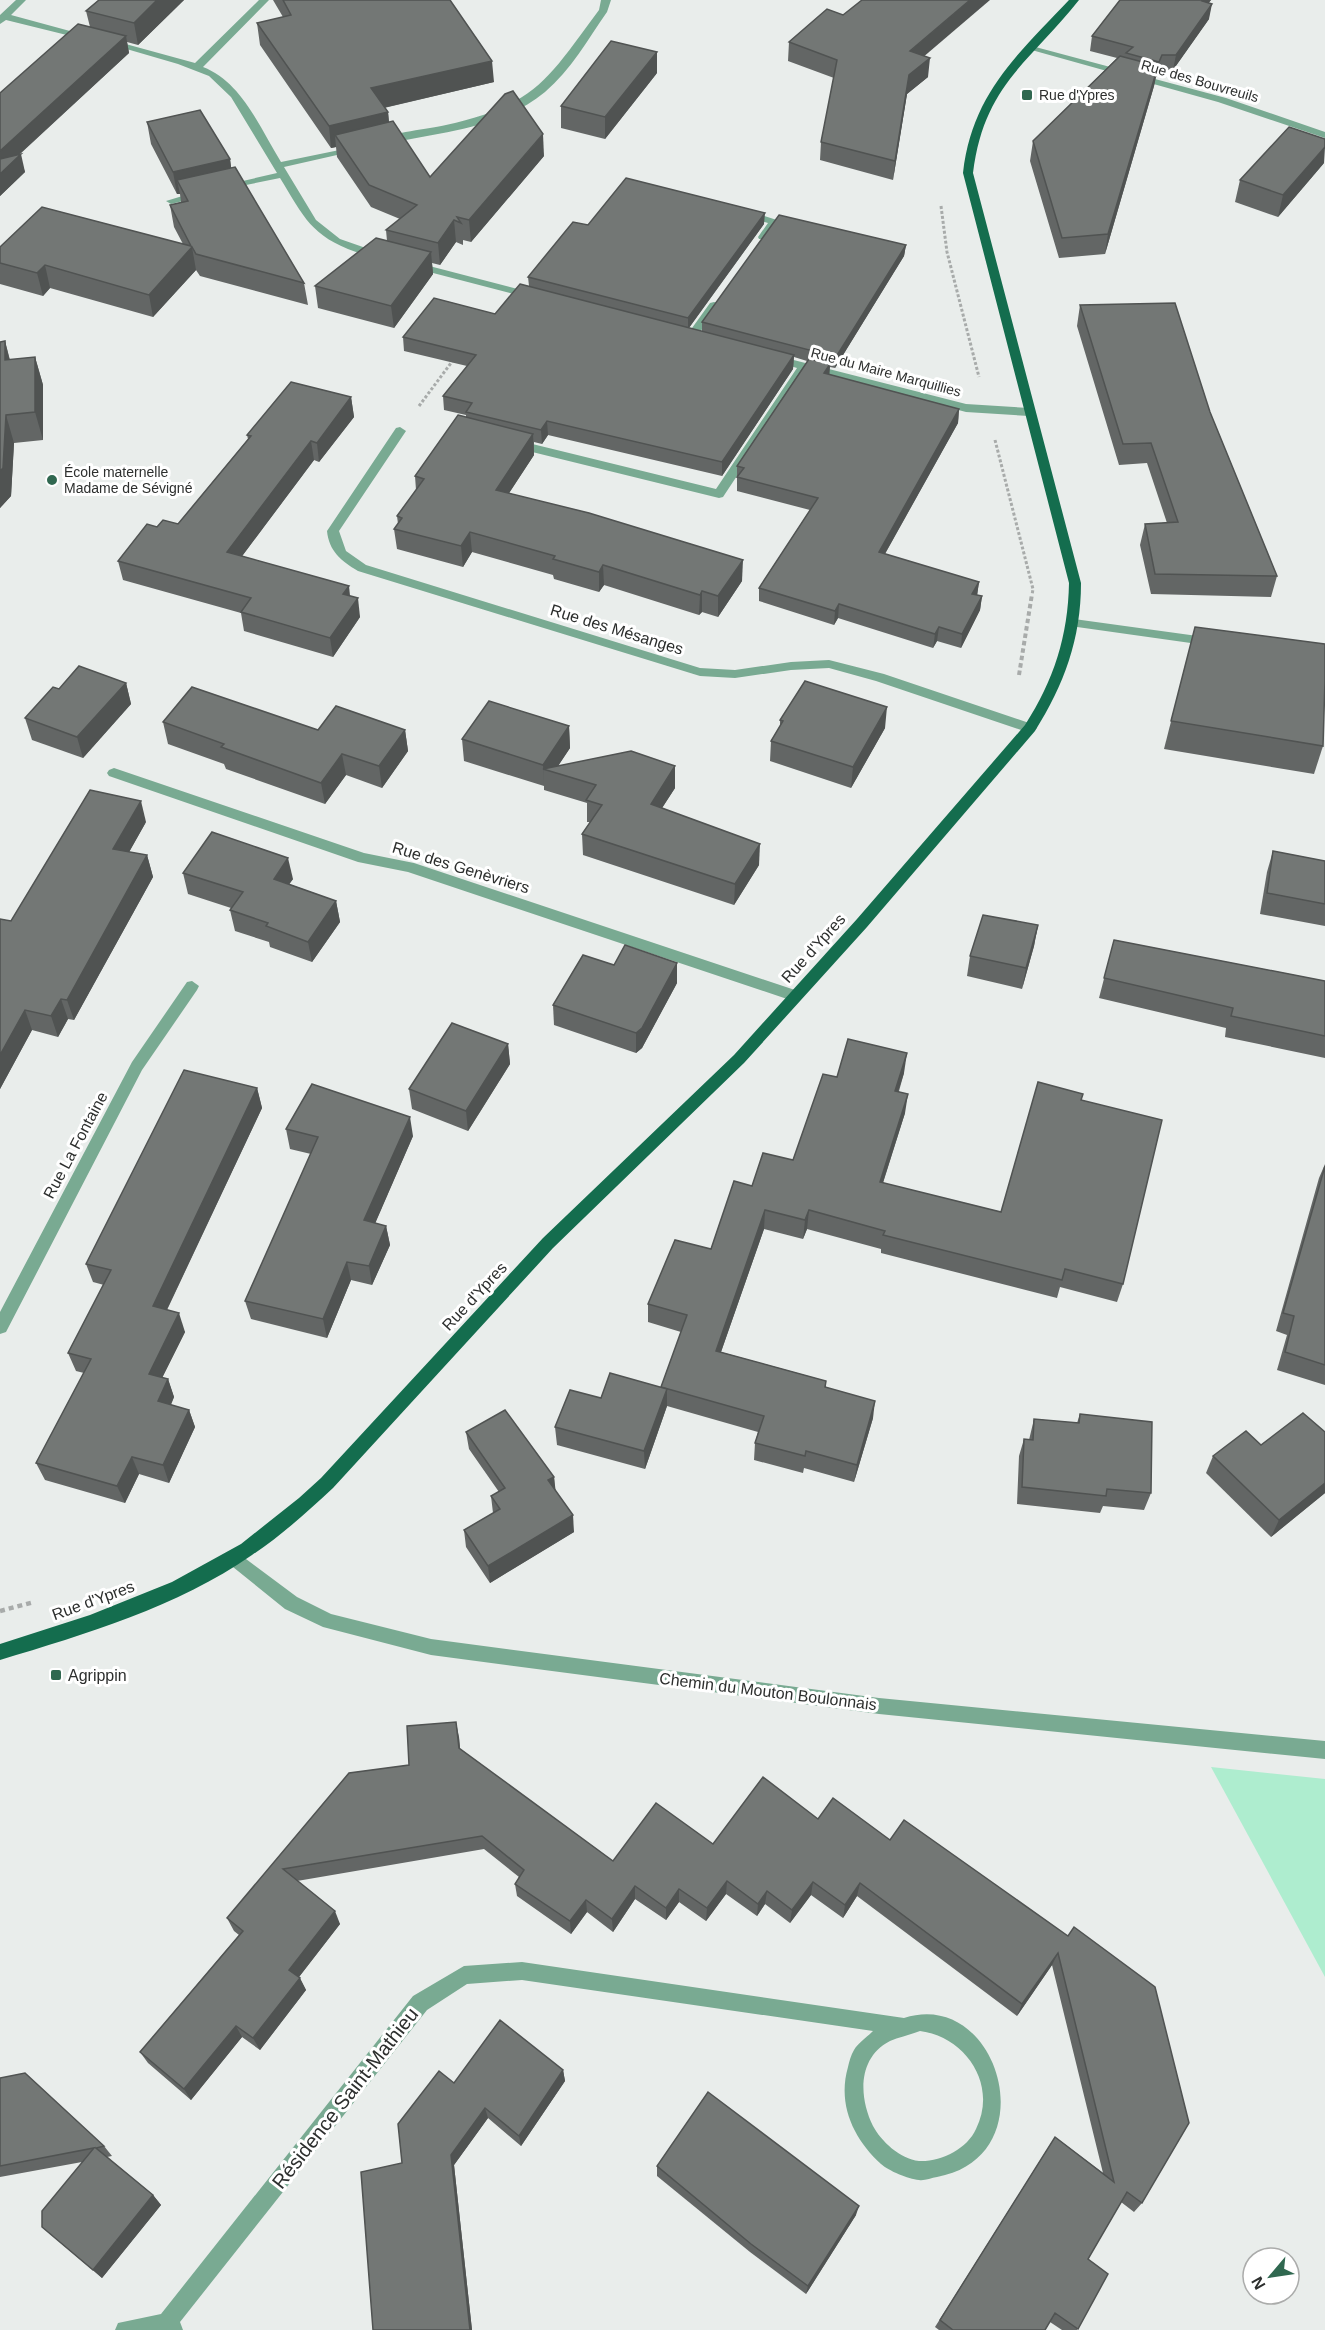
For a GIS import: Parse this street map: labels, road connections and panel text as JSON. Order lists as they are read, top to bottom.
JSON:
{
  "streets": {
    "main road": ["Rue d'Ypres"],
    "street": [
      "Rue des Bouvreuils",
      "Rue du Maire Marquillies",
      "Rue des Mésanges",
      "Rue des Genèvriers",
      "Rue La Fontaine",
      "Chemin du Mouton Boulonnais",
      "Résidence Saint-Mathieu"
    ]
  },
  "crossings": [
    ["Rue des Bouvreuils", "Rue d'Ypres"],
    ["Rue du Maire Marquillies", "Rue d'Ypres"],
    ["Rue des Mésanges", "Rue d'Ypres"],
    ["Rue des Genèvriers", "Rue d'Ypres"],
    ["Rue d'Ypres", "Chemin du Mouton Boulonnais"]
  ],
  "places": {
    "transit": ["Rue d'Ypres", "Agrippin"],
    "other": ["École maternelle Madame de Sévigné"]
  },
  "north": "bottom left"
}
